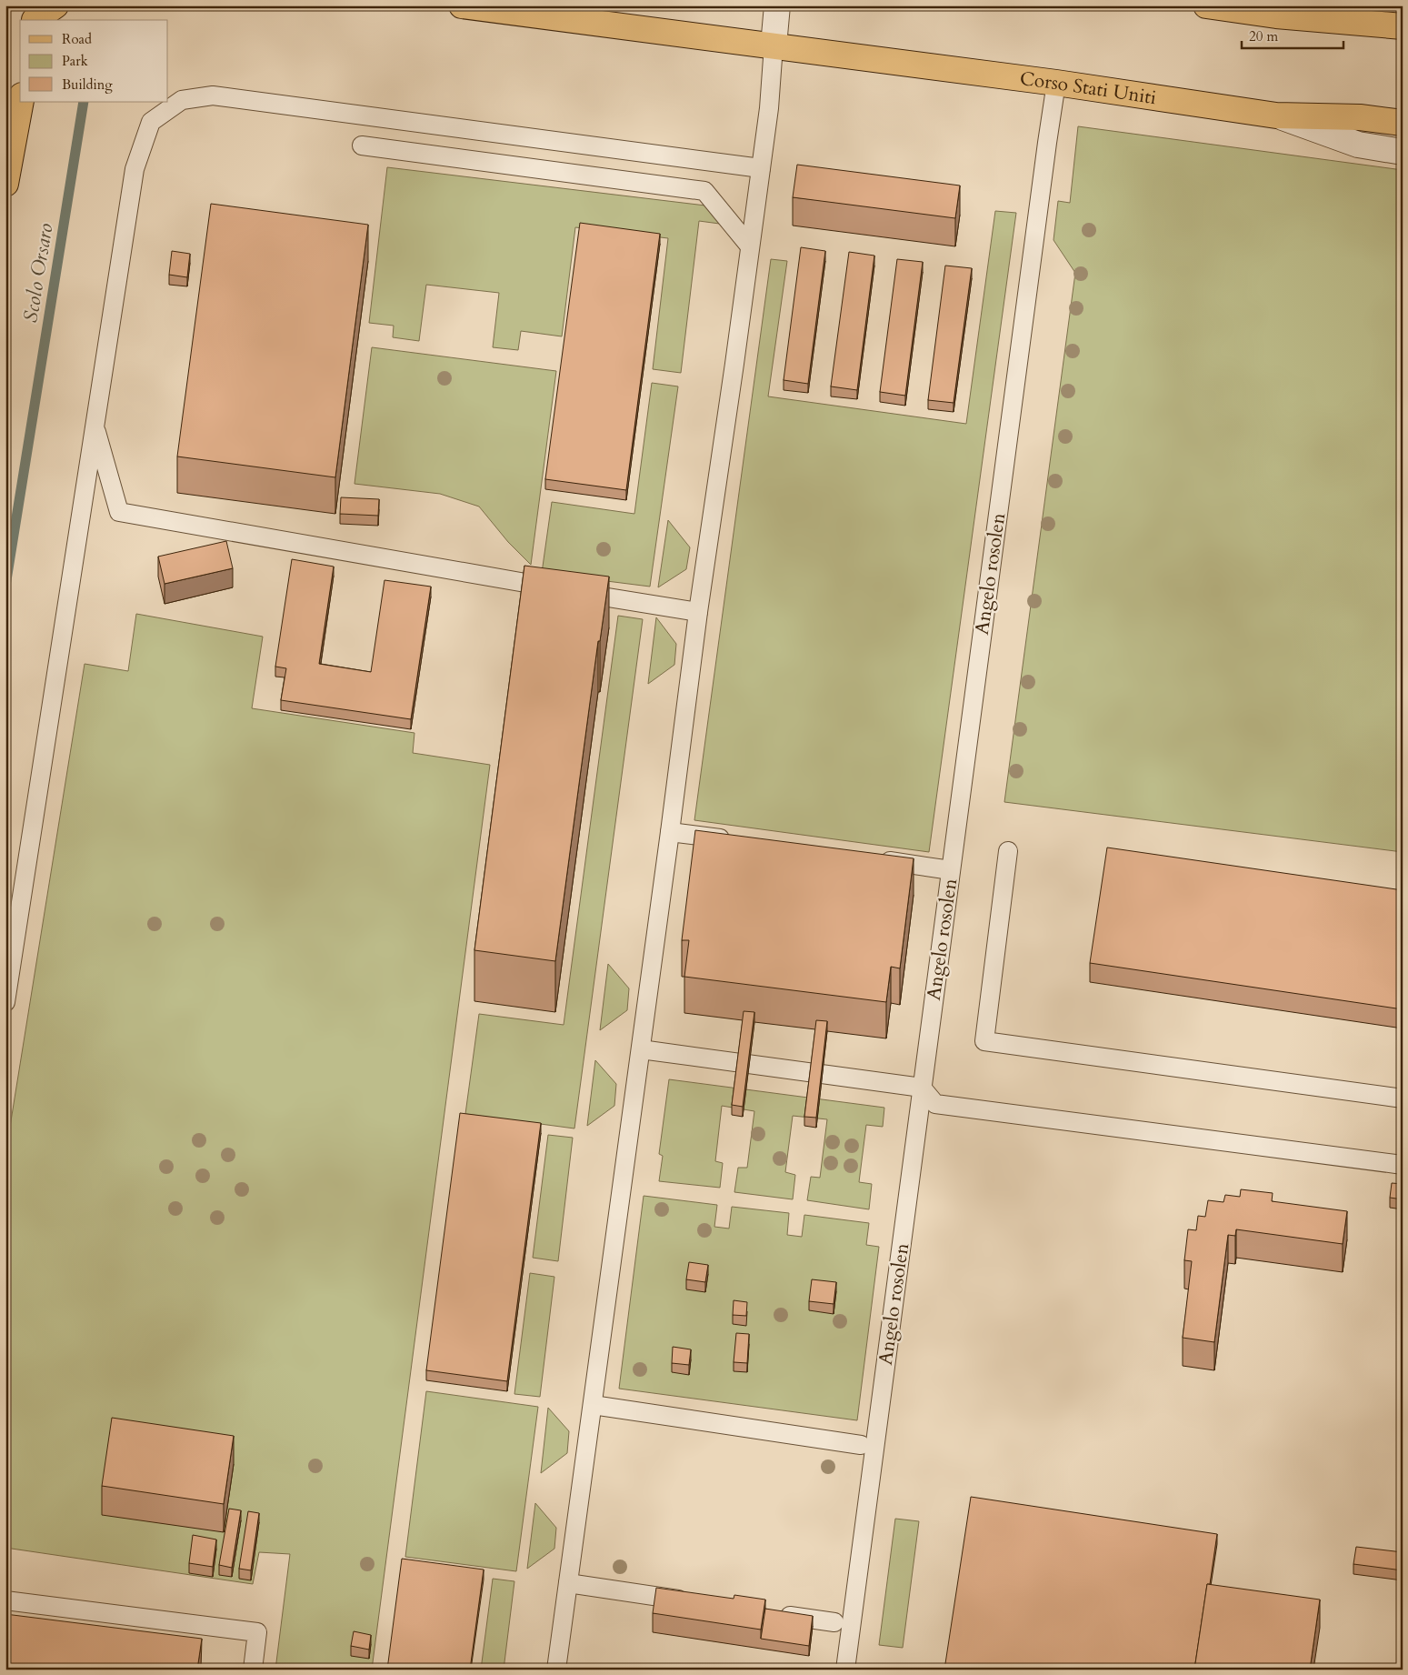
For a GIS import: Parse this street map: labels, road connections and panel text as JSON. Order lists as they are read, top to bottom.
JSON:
{
  "streets": {
    "main road": ["Corso Stati Uniti"],
    "lane": ["Angelo rosolen"]
  },
  "crossings": [
    ["Corso Stati Uniti", "Angelo rosolen"]
  ],
  "water": ["Scolo Orsaro"],
  "legend": ["Road", "Park", "Building"],
  "scale_bar": "20 m"
}
